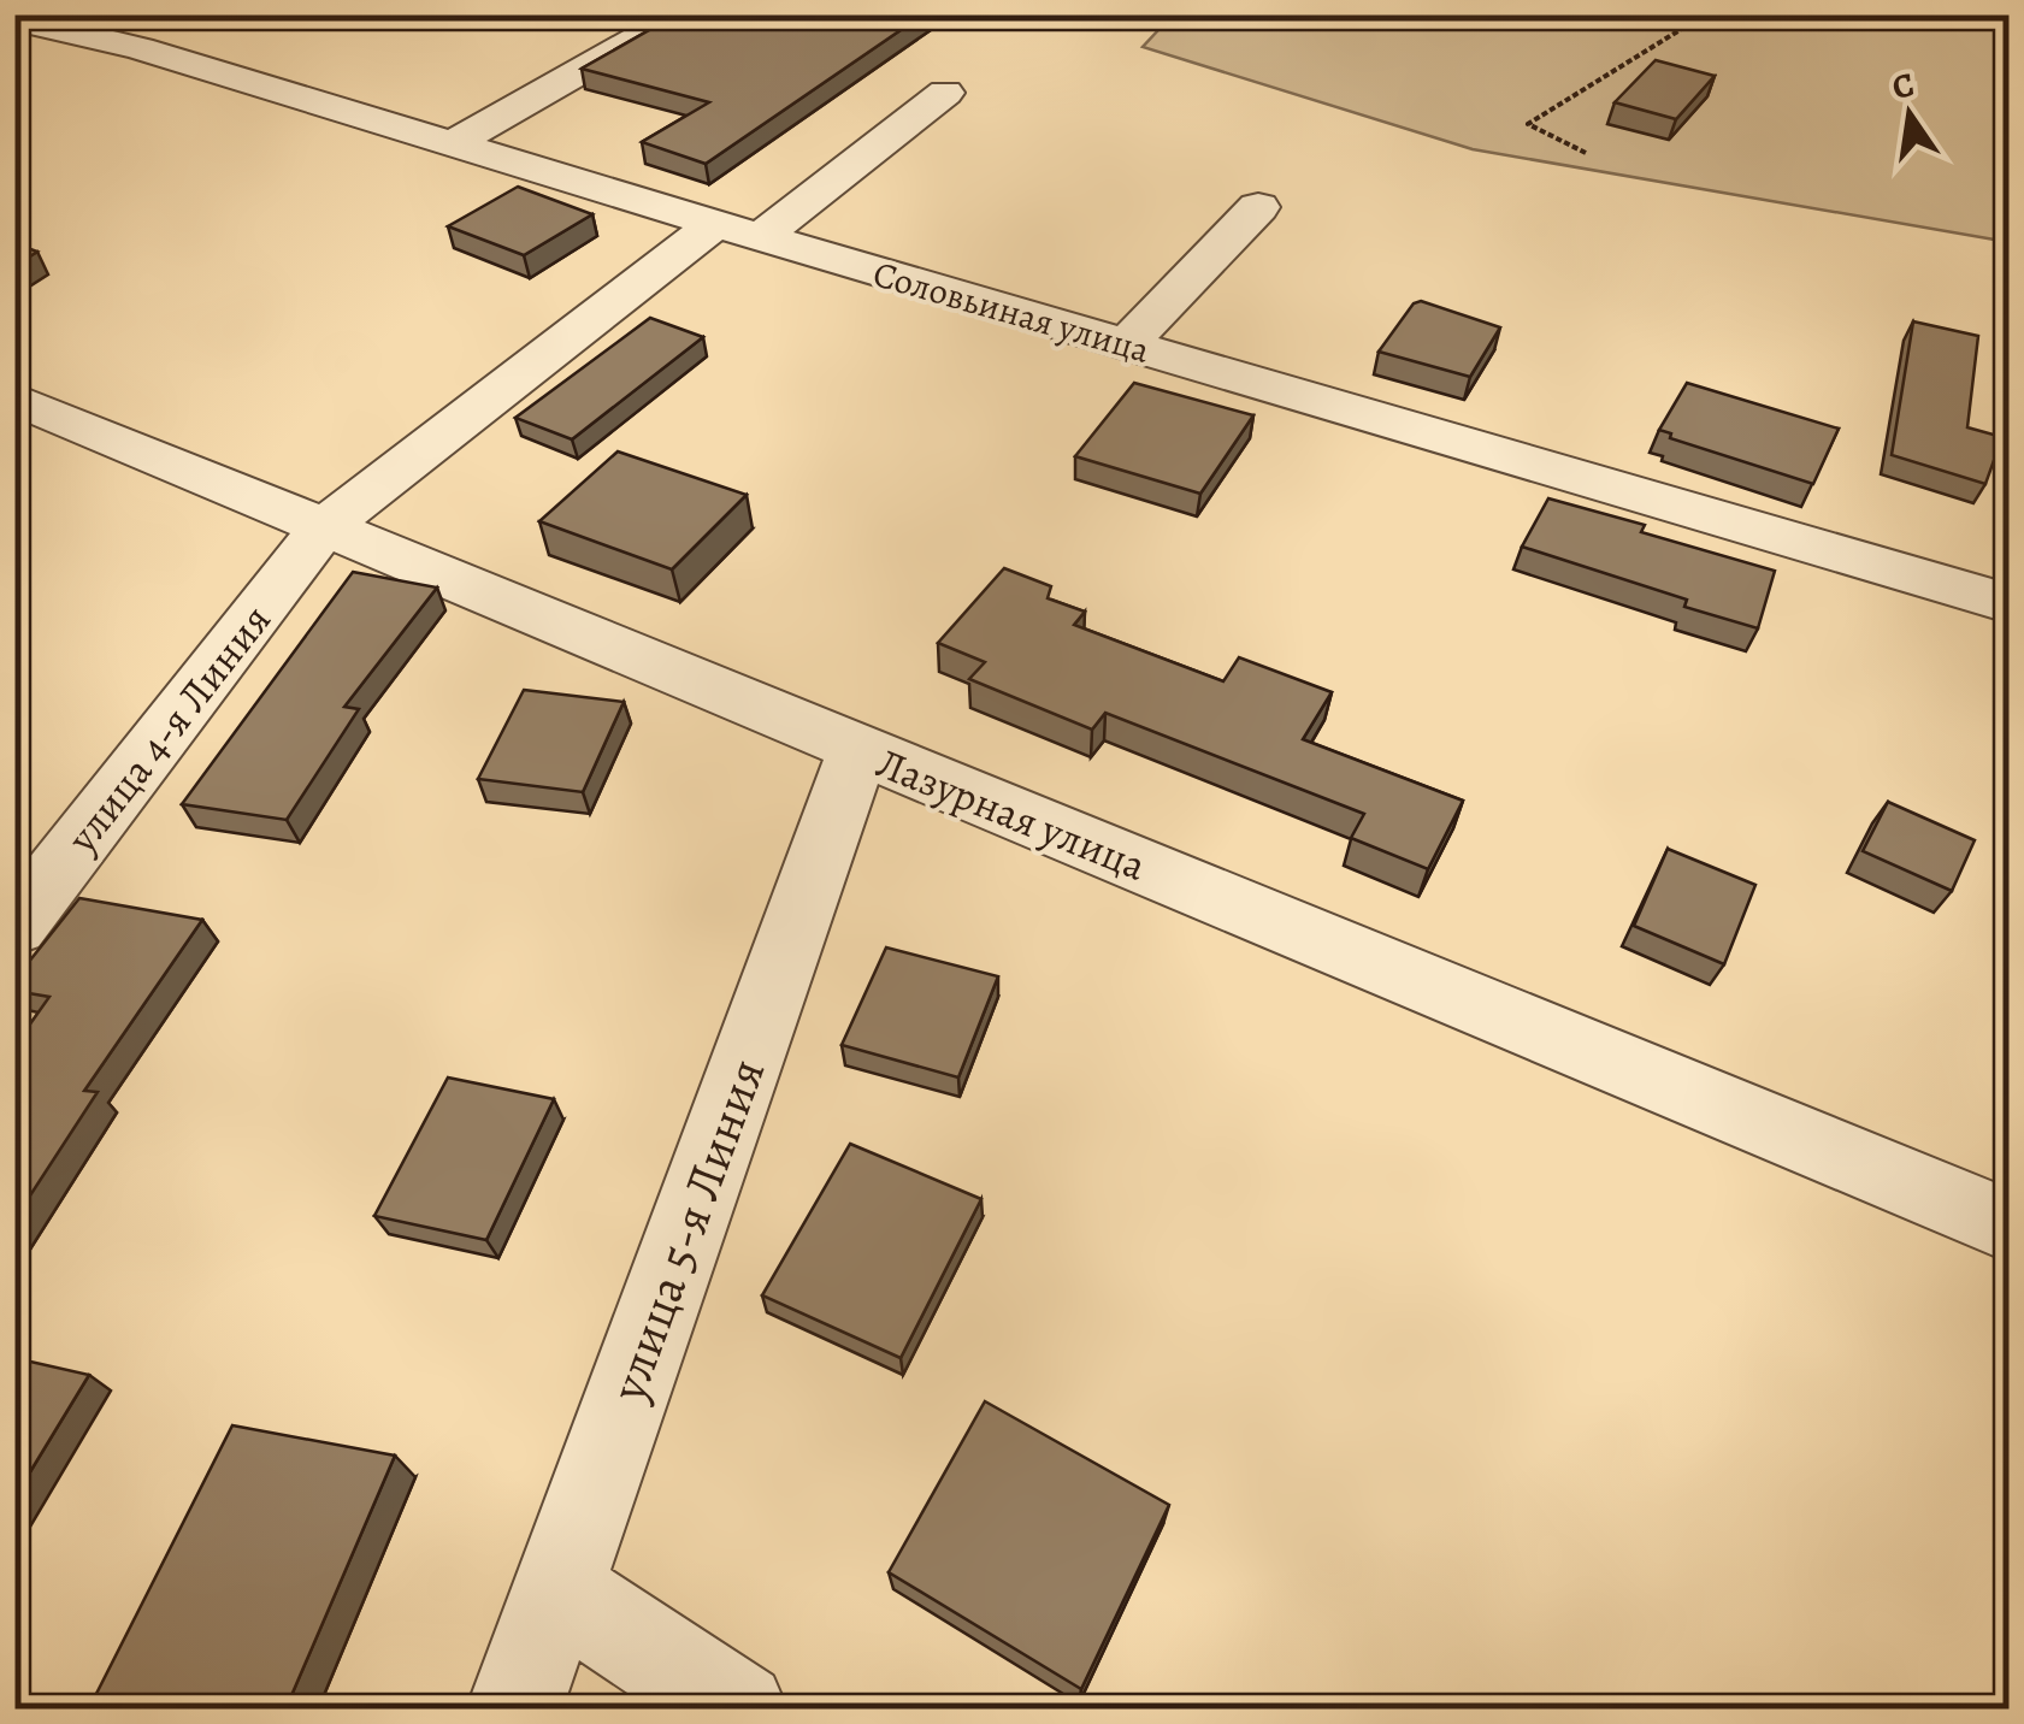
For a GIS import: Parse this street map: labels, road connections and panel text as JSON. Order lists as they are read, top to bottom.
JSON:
{
  "streets": {
    "street": [
      "Соловьиная улица",
      "улица 4-я Линия",
      "Лазурная улица",
      "улица 5-я Линия"
    ]
  },
  "crossings": [
    ["Соловьиная улица", "улица 4-я Линия"],
    ["улица 4-я Линия", "Лазурная улица"],
    ["Лазурная улица", "улица 5-я Линия"]
  ],
  "north": "top"
}
